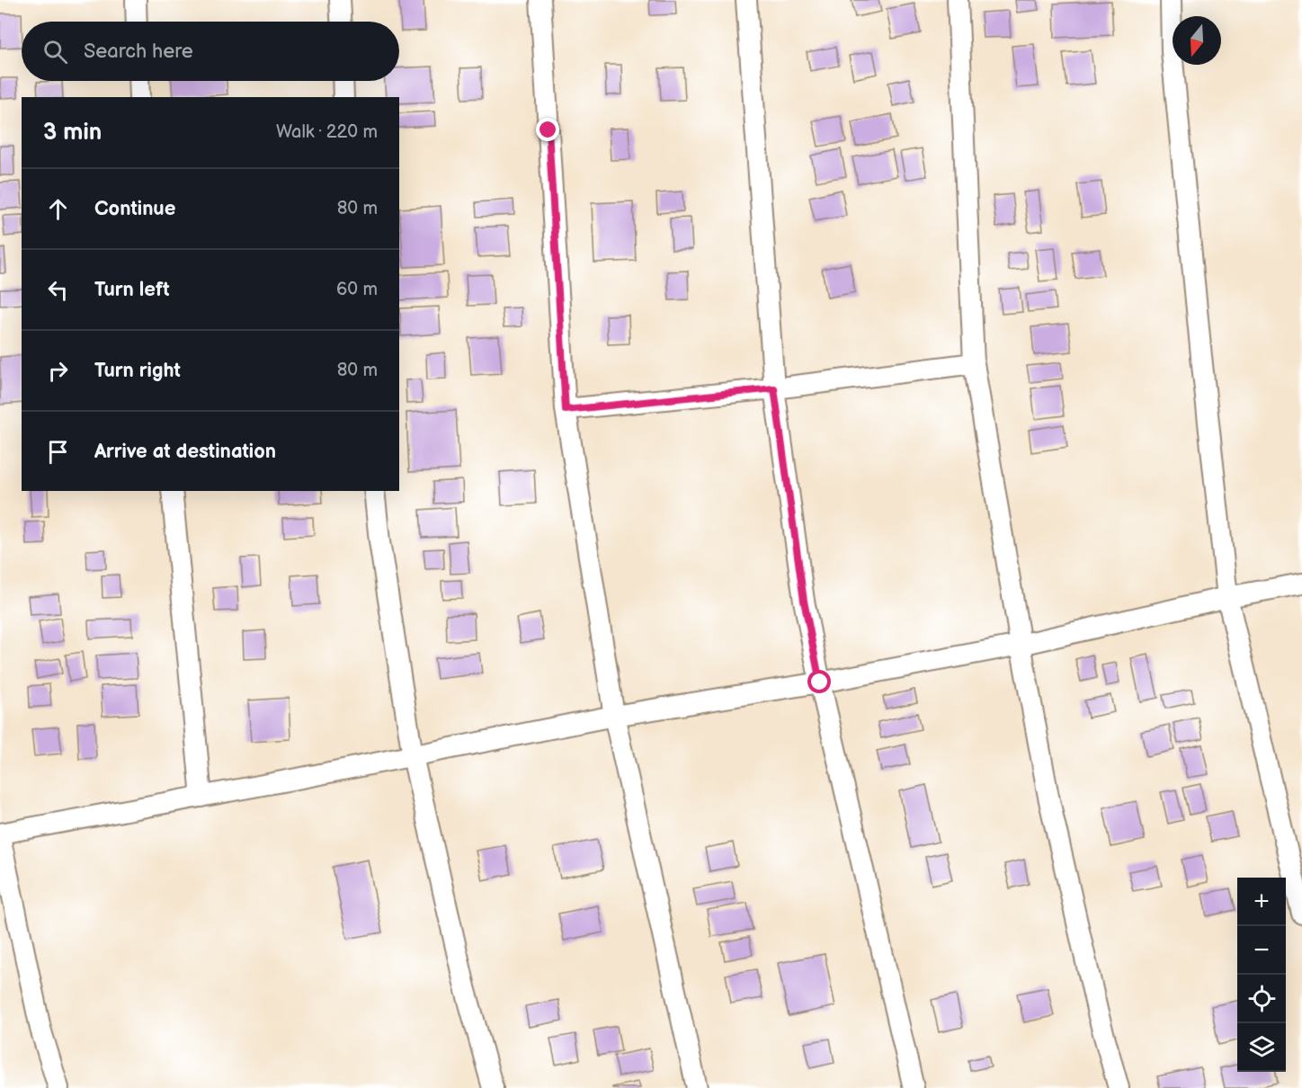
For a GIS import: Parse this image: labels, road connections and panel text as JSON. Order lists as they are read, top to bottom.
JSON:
{
  "north": "bottom",
  "page": {
    "search": "Search here",
    "heading": ["3 min", "Walk · 220 m"],
    "list": [
      ["Continue", "80 m"],
      ["Turn left", "60 m"],
      ["Turn right", "80 m"],
      "Arrive at destination"
    ],
    "map_buttons": ["+", "−"]
  }
}
